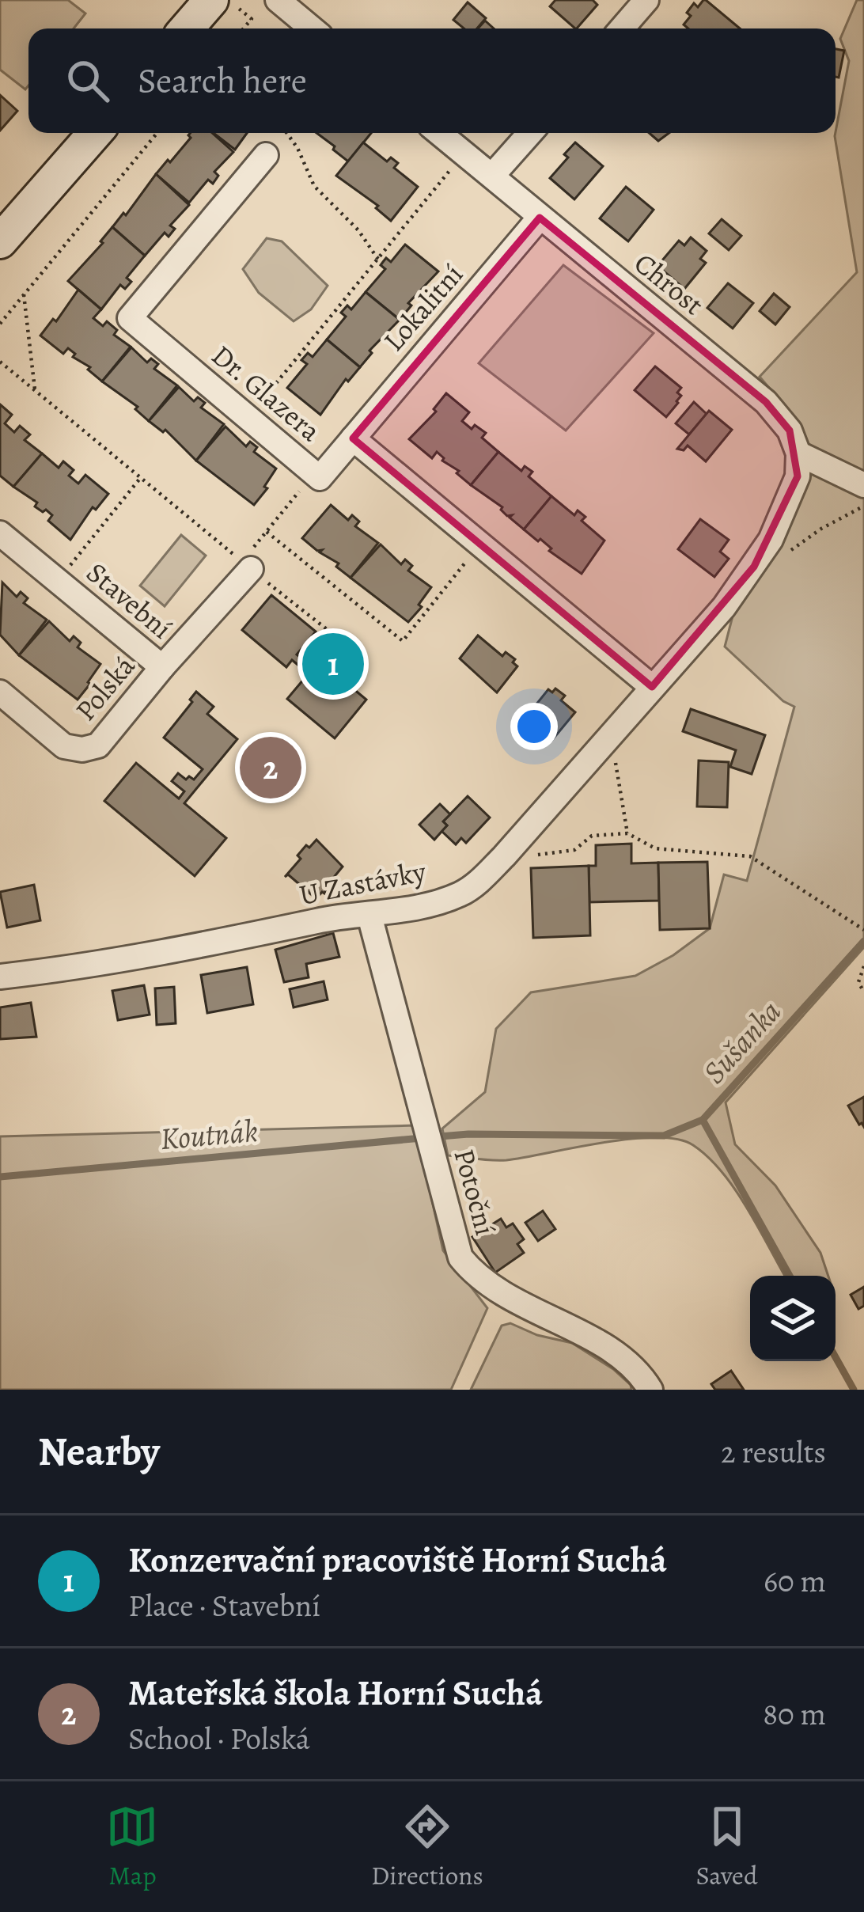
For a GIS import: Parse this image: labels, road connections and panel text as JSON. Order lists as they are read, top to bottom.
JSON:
{
  "streets": {
    "street": [
      "Chrost",
      "Lokalitní",
      "Dr. Glazera",
      "Stavební",
      "Polská",
      "U Zastávky",
      "Potoční"
    ]
  },
  "crossings": [
    ["Chrost", "Lokalitní"],
    ["Chrost", "U Zastávky"],
    ["Lokalitní", "Dr. Glazera"],
    ["Dr. Glazera", "U Zastávky"],
    ["Stavební", "Polská"],
    ["U Zastávky", "Potoční"]
  ],
  "water": ["Sušanka", "Koutnák"],
  "page": {
    "search": "Search here",
    "pins": ["1", "2"],
    "heading": ["Nearby", "2 results"],
    "list": [
      {
        "mark": "1",
        "name": "Konzervační pracoviště Horní Suchá",
        "note": "Place · Stavební",
        "value": "60 m"
      },
      {
        "mark": "2",
        "name": "Mateřská škola Horní Suchá",
        "note": "School · Polská",
        "value": "80 m"
      }
    ],
    "nav": ["Map", "Directions", "Saved"]
  }
}
